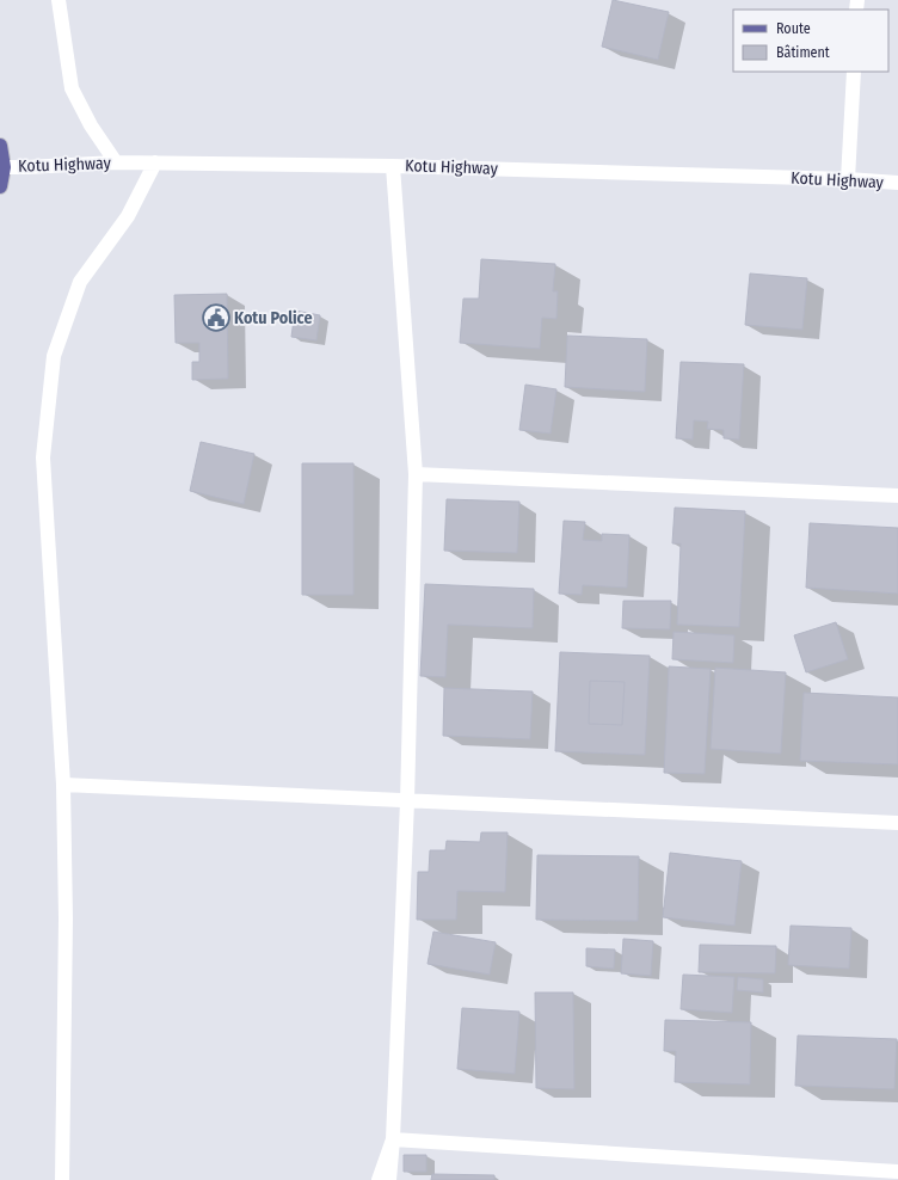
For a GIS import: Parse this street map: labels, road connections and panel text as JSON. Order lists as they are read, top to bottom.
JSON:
{
  "streets": {
    "street": ["Kotu Highway"]
  },
  "places": {
    "public building": ["Kotu Police"]
  },
  "legend": ["Route", "Bâtiment"]
}
